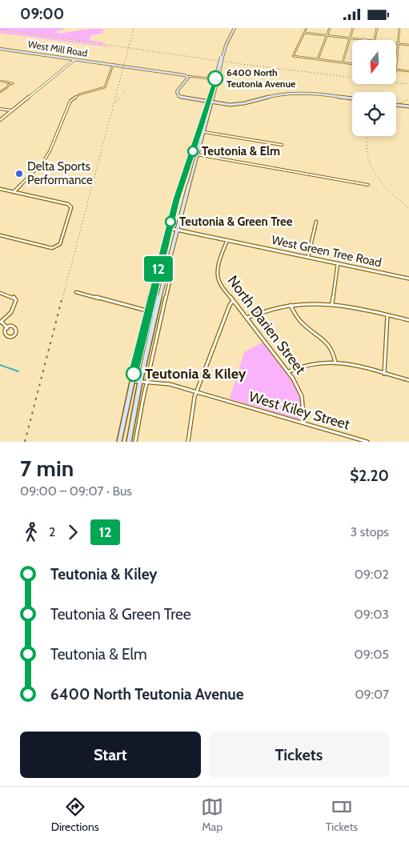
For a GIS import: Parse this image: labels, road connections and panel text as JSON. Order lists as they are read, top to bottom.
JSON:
{
  "streets": {
    "main road": ["West Mill Road"],
    "street": ["West Green Tree Road", "North Darien Street", "West Kiley Street"]
  },
  "crossings": [
    ["West Green Tree Road", "North Darien Street"],
    ["North Darien Street", "West Kiley Street"]
  ],
  "places": [
    "6400 North Teutonia Avenue",
    "Teutonia & Elm",
    "Delta Sports Performance",
    "Teutonia & Green Tree",
    "Teutonia & Kiley"
  ],
  "lines": ["bus line 12"],
  "north": "bottom",
  "page": {
    "status": "09:00",
    "on_map": "12",
    "heading": ["7 min", "09:00 – 09:07 · Bus", "$2.20"],
    "legs": ["2", "12", "3 stops"],
    "list": [
      {
        "name": "Teutonia & Kiley",
        "value": "09:02"
      },
      {
        "name": "Teutonia & Green Tree",
        "value": "09:03"
      },
      {
        "name": "Teutonia & Elm",
        "value": "09:05"
      },
      {
        "name": "6400 North Teutonia Avenue",
        "value": "09:07"
      }
    ],
    "buttons": ["Start", "Tickets"],
    "tabs": ["Directions", "Map", "Tickets"]
  }
}
